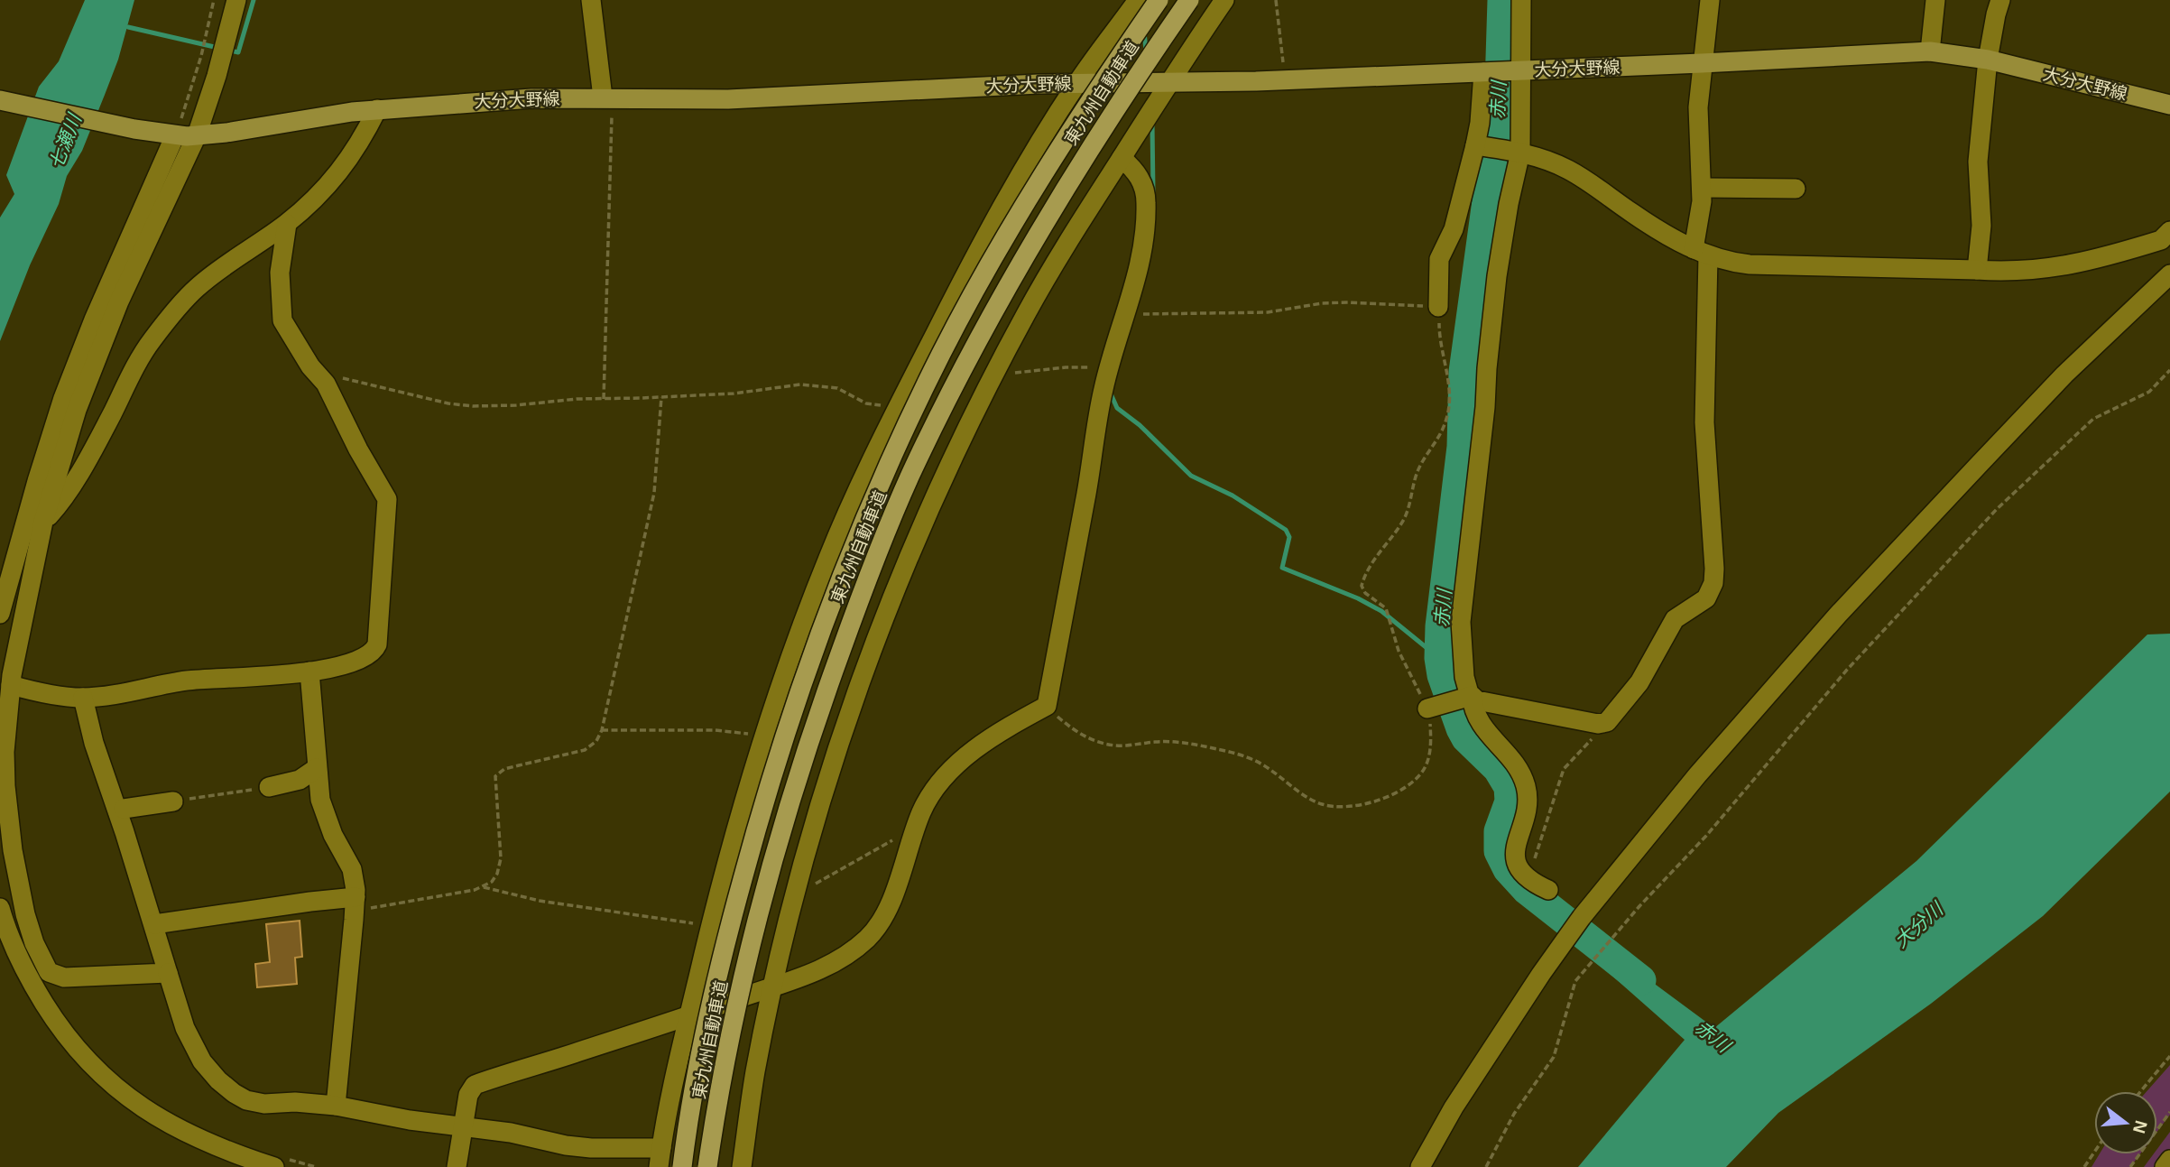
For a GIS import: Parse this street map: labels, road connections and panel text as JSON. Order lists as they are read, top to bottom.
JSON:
{
  "streets": {
    "highway": ["東九州自動車道"],
    "main road": ["大分大野線"]
  },
  "water": ["赤川", "七瀬川", "大分川"],
  "north": "right"
}
